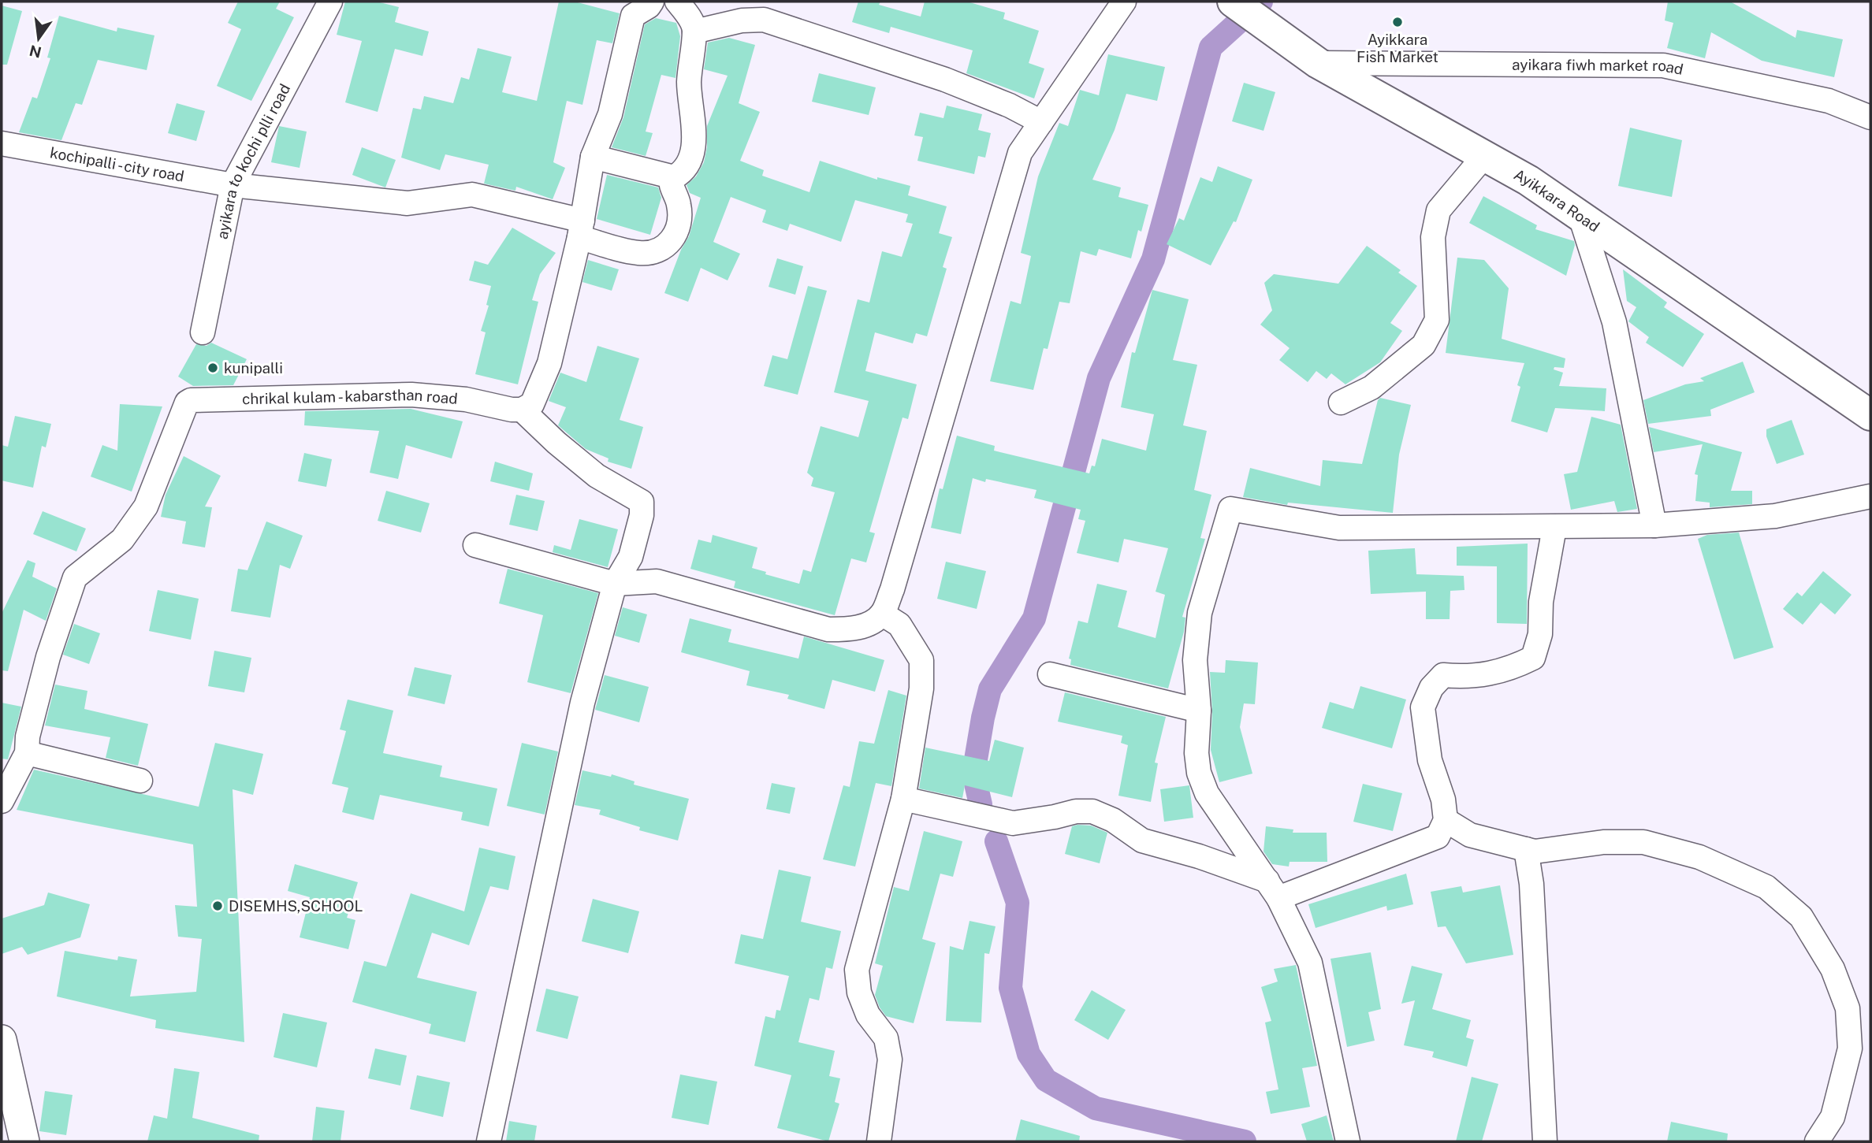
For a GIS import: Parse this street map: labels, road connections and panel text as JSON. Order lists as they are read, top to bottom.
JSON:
{
  "streets": {
    "main road": ["Ayikkara Road"],
    "street": [
      "ayikara fiwh market road",
      "ayikara to kochi plli road",
      "kochipalli - city road",
      "chrikal kulam - kabarsthan road"
    ]
  },
  "crossings": [
    ["ayikara fiwh market road", "Ayikkara Road"],
    ["ayikara to kochi plli road", "kochipalli - city road"]
  ],
  "places": ["Ayikkara Fish Market", "kunipalli", "DISEMHS,SCHOOL"],
  "north": "bottom"
}
